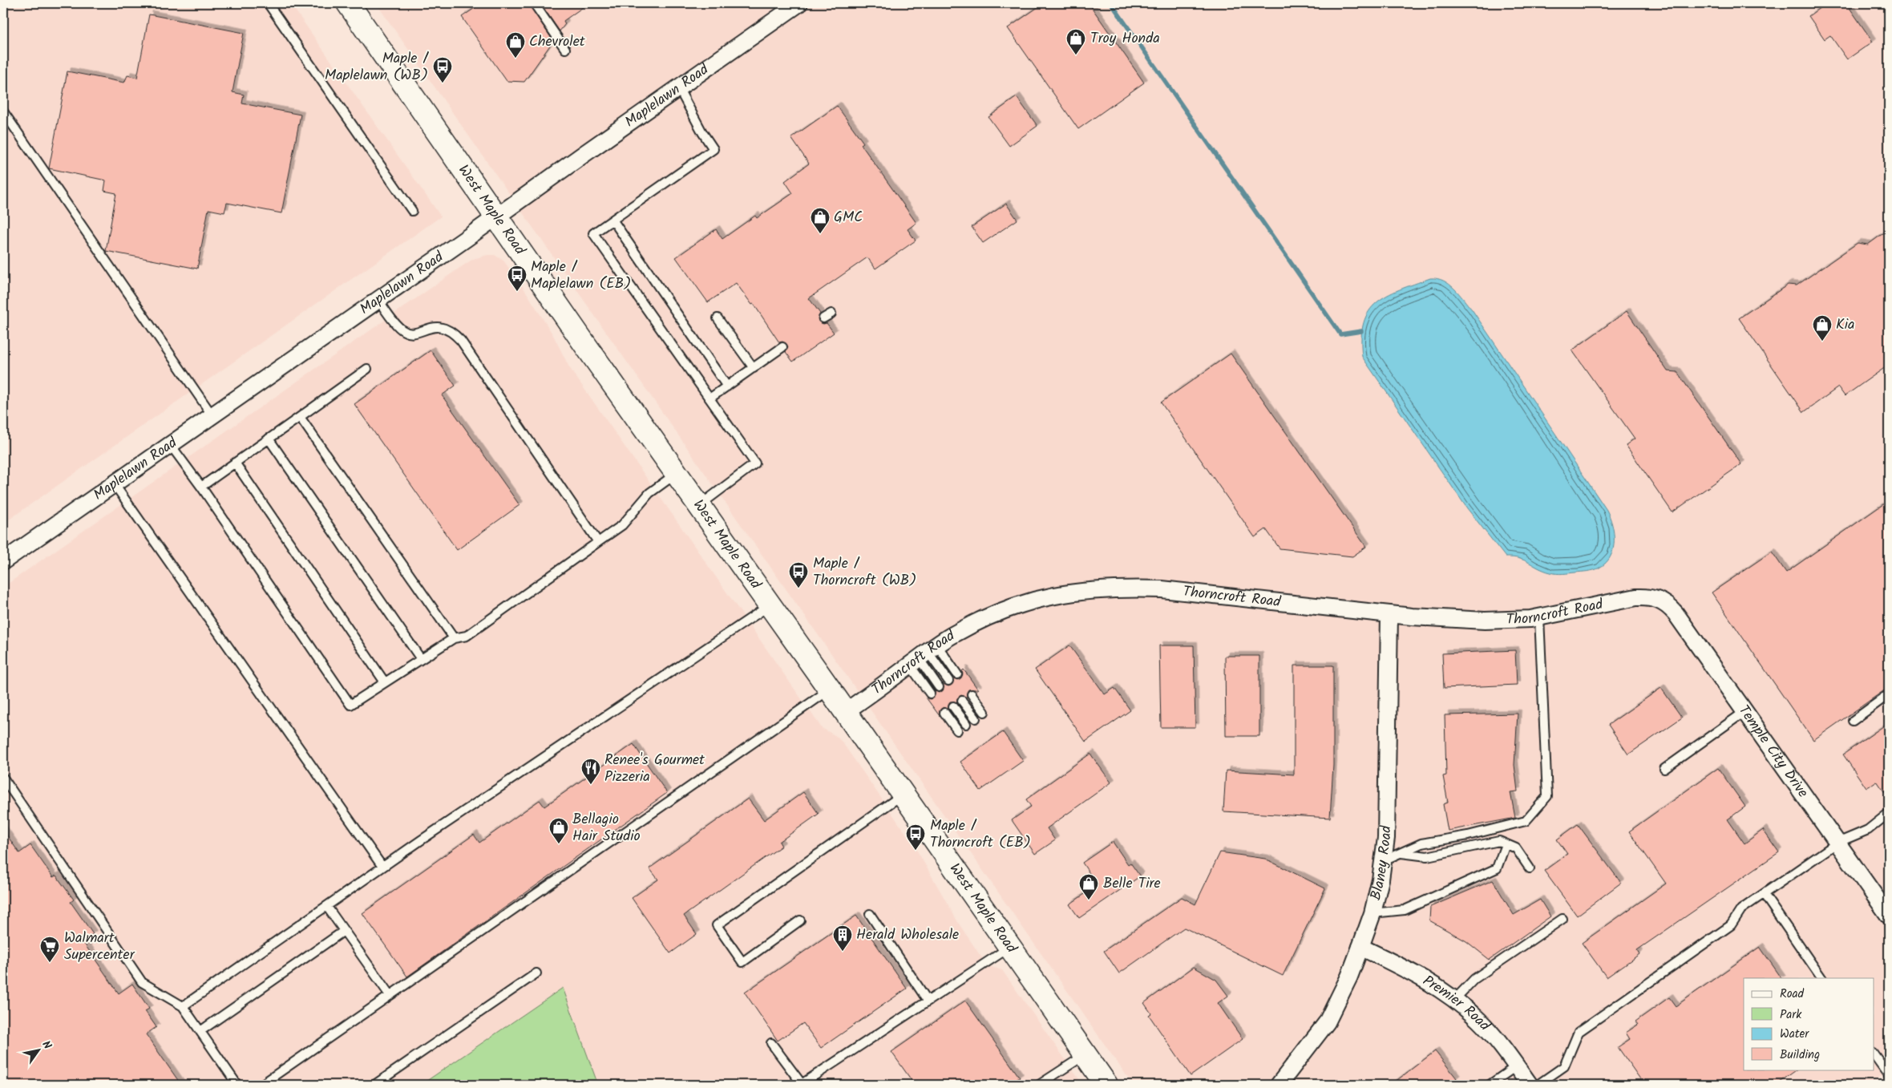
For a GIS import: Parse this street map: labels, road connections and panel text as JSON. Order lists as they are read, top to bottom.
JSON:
{
  "streets": {
    "main road": ["West Maple Road"],
    "street": [
      "Maplelawn Road",
      "Thorncroft Road",
      "Temple City Drive",
      "Blaney Road",
      "Premier Road"
    ]
  },
  "crossings": [
    ["Maplelawn Road", "West Maple Road"],
    ["West Maple Road", "Thorncroft Road"],
    ["Thorncroft Road", "Temple City Drive"],
    ["Thorncroft Road", "Blaney Road"],
    ["Blaney Road", "Premier Road"]
  ],
  "places": {
    "shop": [
      "Troy Honda",
      "Chevrolet",
      "GMC",
      "Kia",
      "Bellagio Hair Studio",
      "Belle Tire"
    ],
    "bus stop": [
      "Maple / Maplelawn (WB)",
      "Maple / Maplelawn (EB)",
      "Maple / Thorncroft (WB)",
      "Maple / Thorncroft (EB)"
    ],
    "restaurant": ["Renee's Gourmet Pizzeria"],
    "building": ["Herald Wholesale"],
    "supermarket": ["Walmart Supercenter"]
  },
  "legend": [
    "Road",
    "Park",
    "Water",
    "Building"
  ],
  "north": "top right"
}
